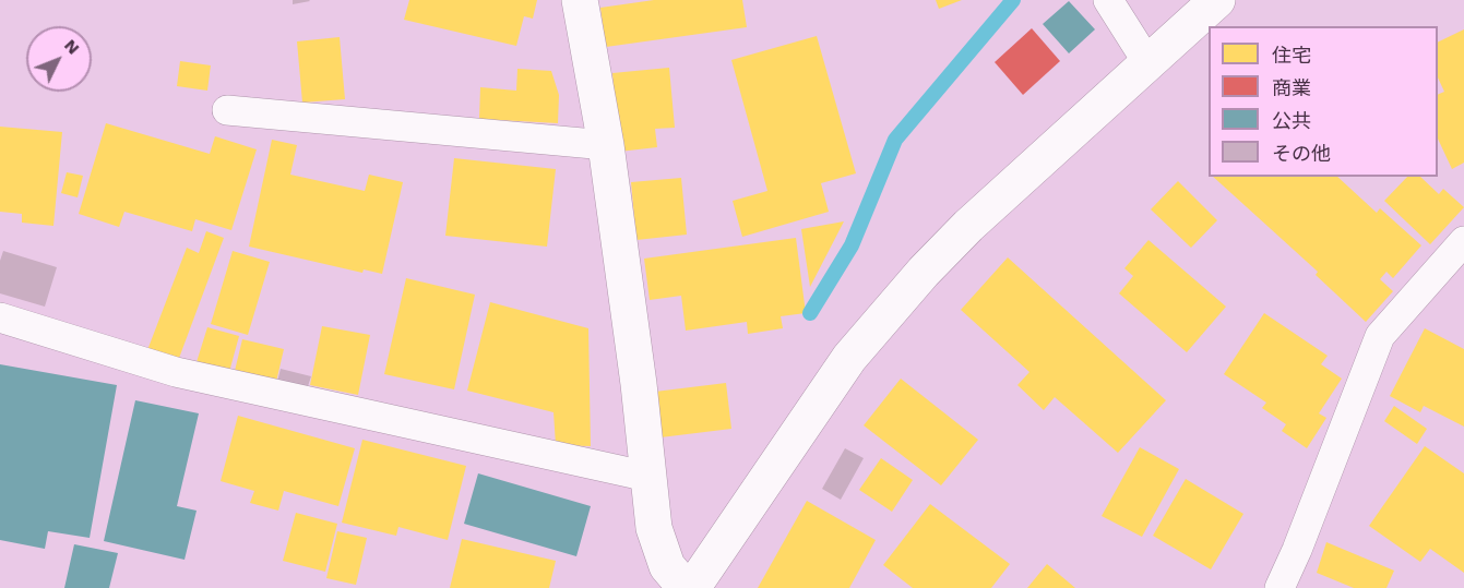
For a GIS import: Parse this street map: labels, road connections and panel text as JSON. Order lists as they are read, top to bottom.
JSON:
{
  "legend": [
    "住宅",
    "商業",
    "公共",
    "その他"
  ],
  "north": "top right"
}
